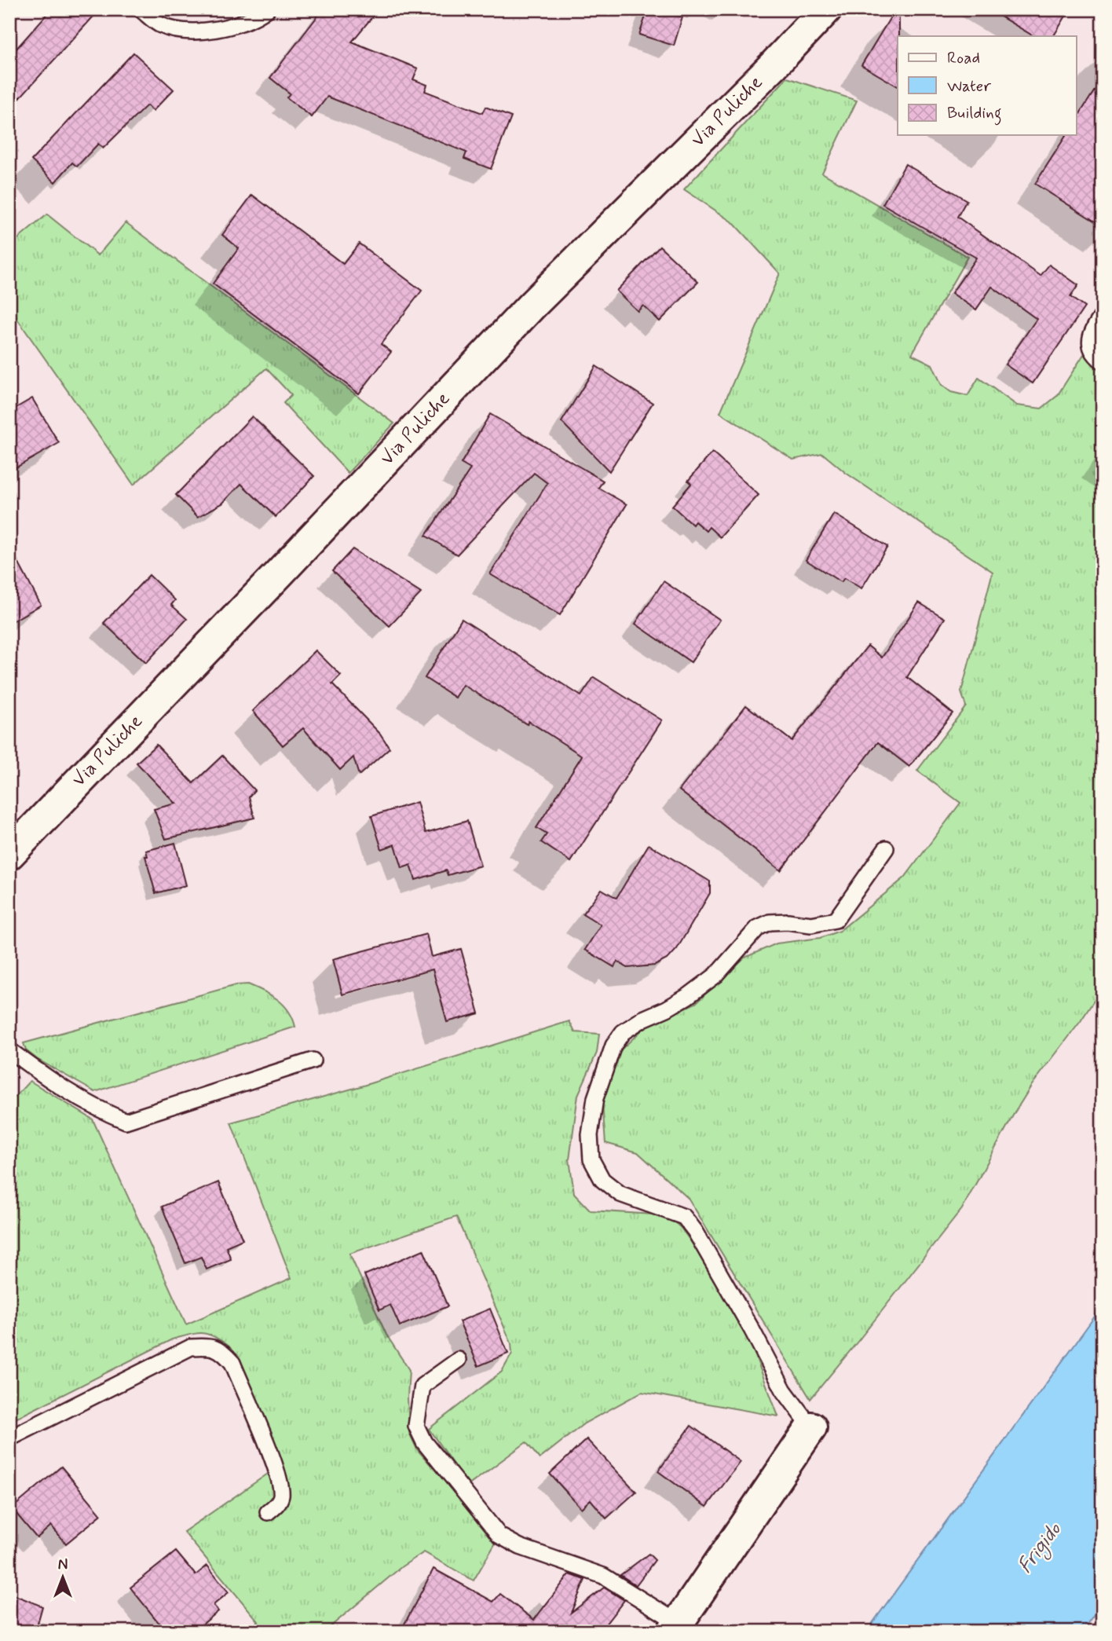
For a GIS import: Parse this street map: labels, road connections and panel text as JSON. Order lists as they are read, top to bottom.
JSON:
{
  "streets": {
    "street": ["Via Puliche"]
  },
  "water": ["Frigido"],
  "legend": ["Road", "Water", "Building"],
  "north": "top"
}
